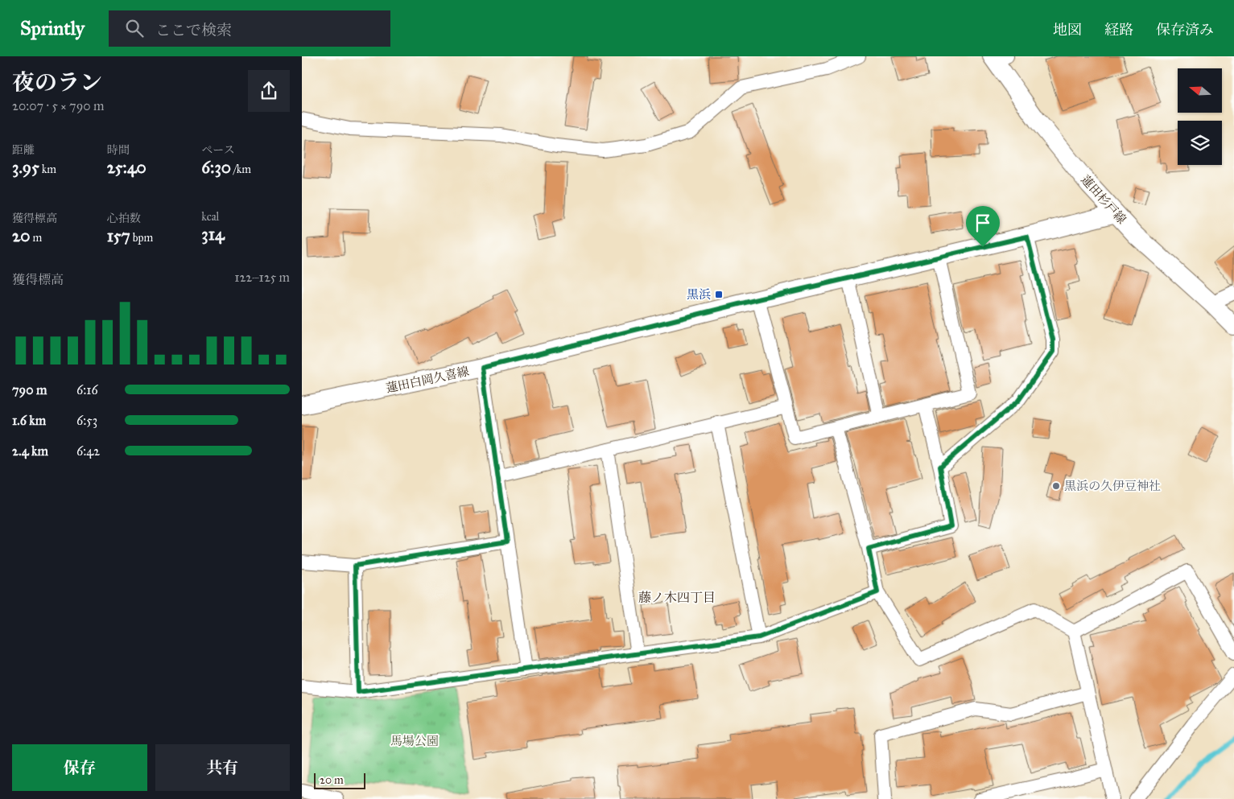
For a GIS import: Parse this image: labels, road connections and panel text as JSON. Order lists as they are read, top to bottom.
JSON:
{
  "streets": {
    "main road": ["蓮田杉戸線", "蓮田白岡久喜線"]
  },
  "crossings": [
    ["蓮田杉戸線", "蓮田白岡久喜線"]
  ],
  "districts": ["藤ノ木四丁目"],
  "parks": ["馬場公園"],
  "places": {
    "transit": ["黒浜"],
    "other": ["黒浜の久伊豆神社"]
  },
  "scale_bar": "20 m",
  "north": "left",
  "page": {
    "header": "Sprintly",
    "search": "ここで検索",
    "nav": ["地図", "経路", "保存済み"],
    "heading": ["夜のラン", "20:07 · 5 × 790 m"],
    "stats": [
      ["距離", "3.95 km"],
      ["時間", "25:40"],
      ["ペース", "6:30 /km"],
      ["獲得標高", "20 m"],
      ["心拍数", "157 bpm"],
      ["kcal", "314"]
    ],
    "chart": ["獲得標高", "122–125 m"],
    "list": [
      {
        "name": "790 m",
        "note": "6:16"
      },
      {
        "name": "1.6 km",
        "note": "6:53"
      },
      {
        "name": "2.4 km",
        "note": "6:42"
      }
    ],
    "buttons": ["保存", "共有"],
    "scale": "20 m"
  }
}
